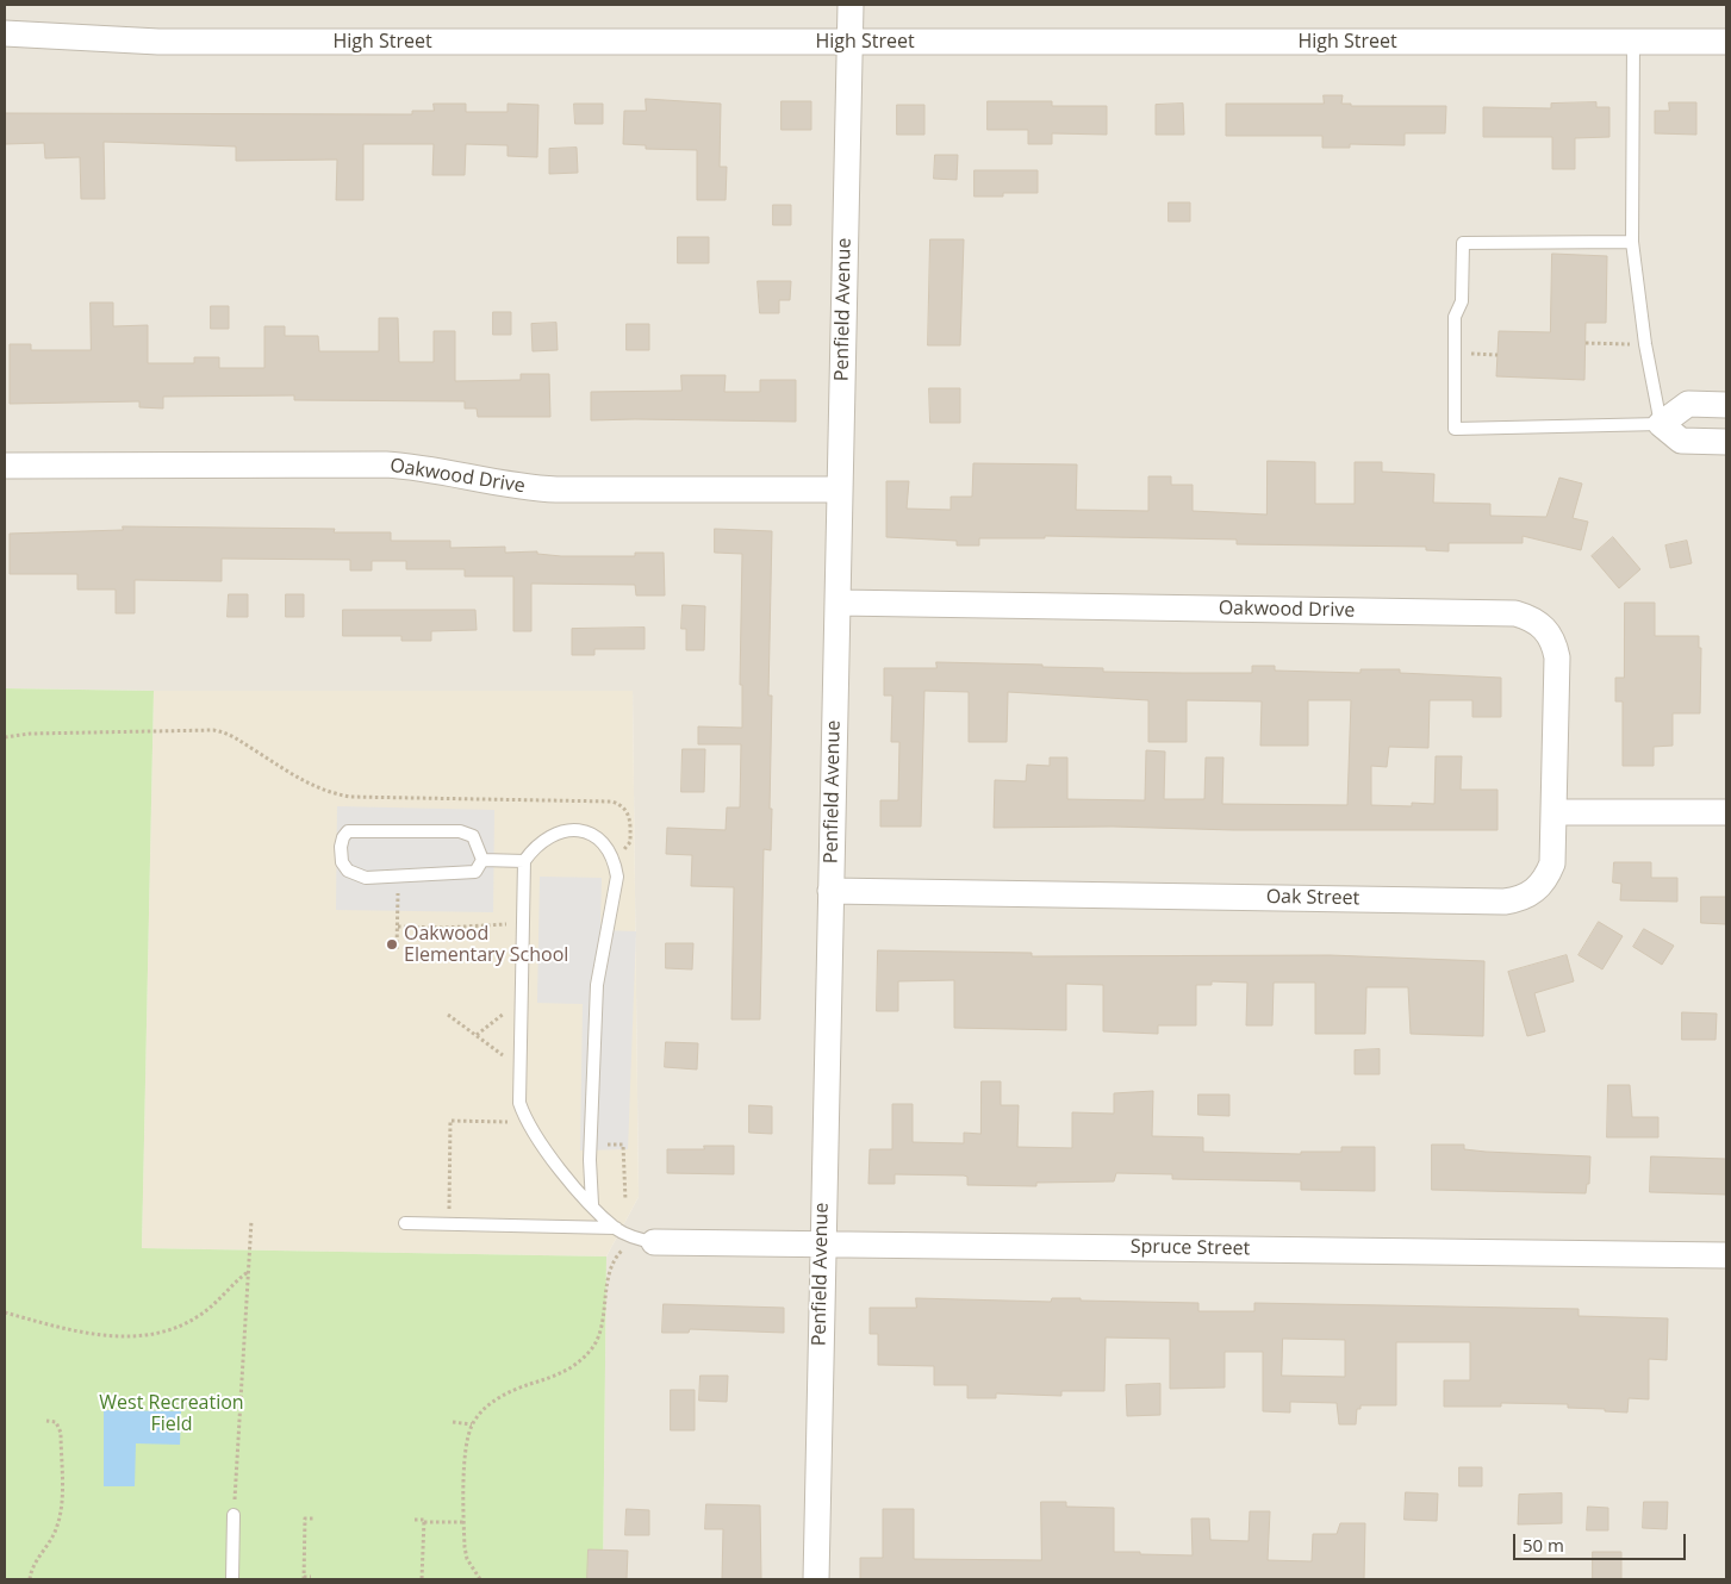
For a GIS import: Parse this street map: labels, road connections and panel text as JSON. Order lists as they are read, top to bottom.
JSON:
{
  "streets": {
    "street": [
      "High Street",
      "Penfield Avenue",
      "Oakwood Drive",
      "Oak Street",
      "Spruce Street"
    ]
  },
  "crossings": [
    ["High Street", "Penfield Avenue"],
    ["Penfield Avenue", "Oakwood Drive"],
    ["Penfield Avenue", "Oak Street"],
    ["Penfield Avenue", "Spruce Street"],
    ["Oakwood Drive", "Oak Street"]
  ],
  "parks": ["West Recreation Field"],
  "places": ["Oakwood Elementary School"],
  "scale_bar": "50 m"
}
